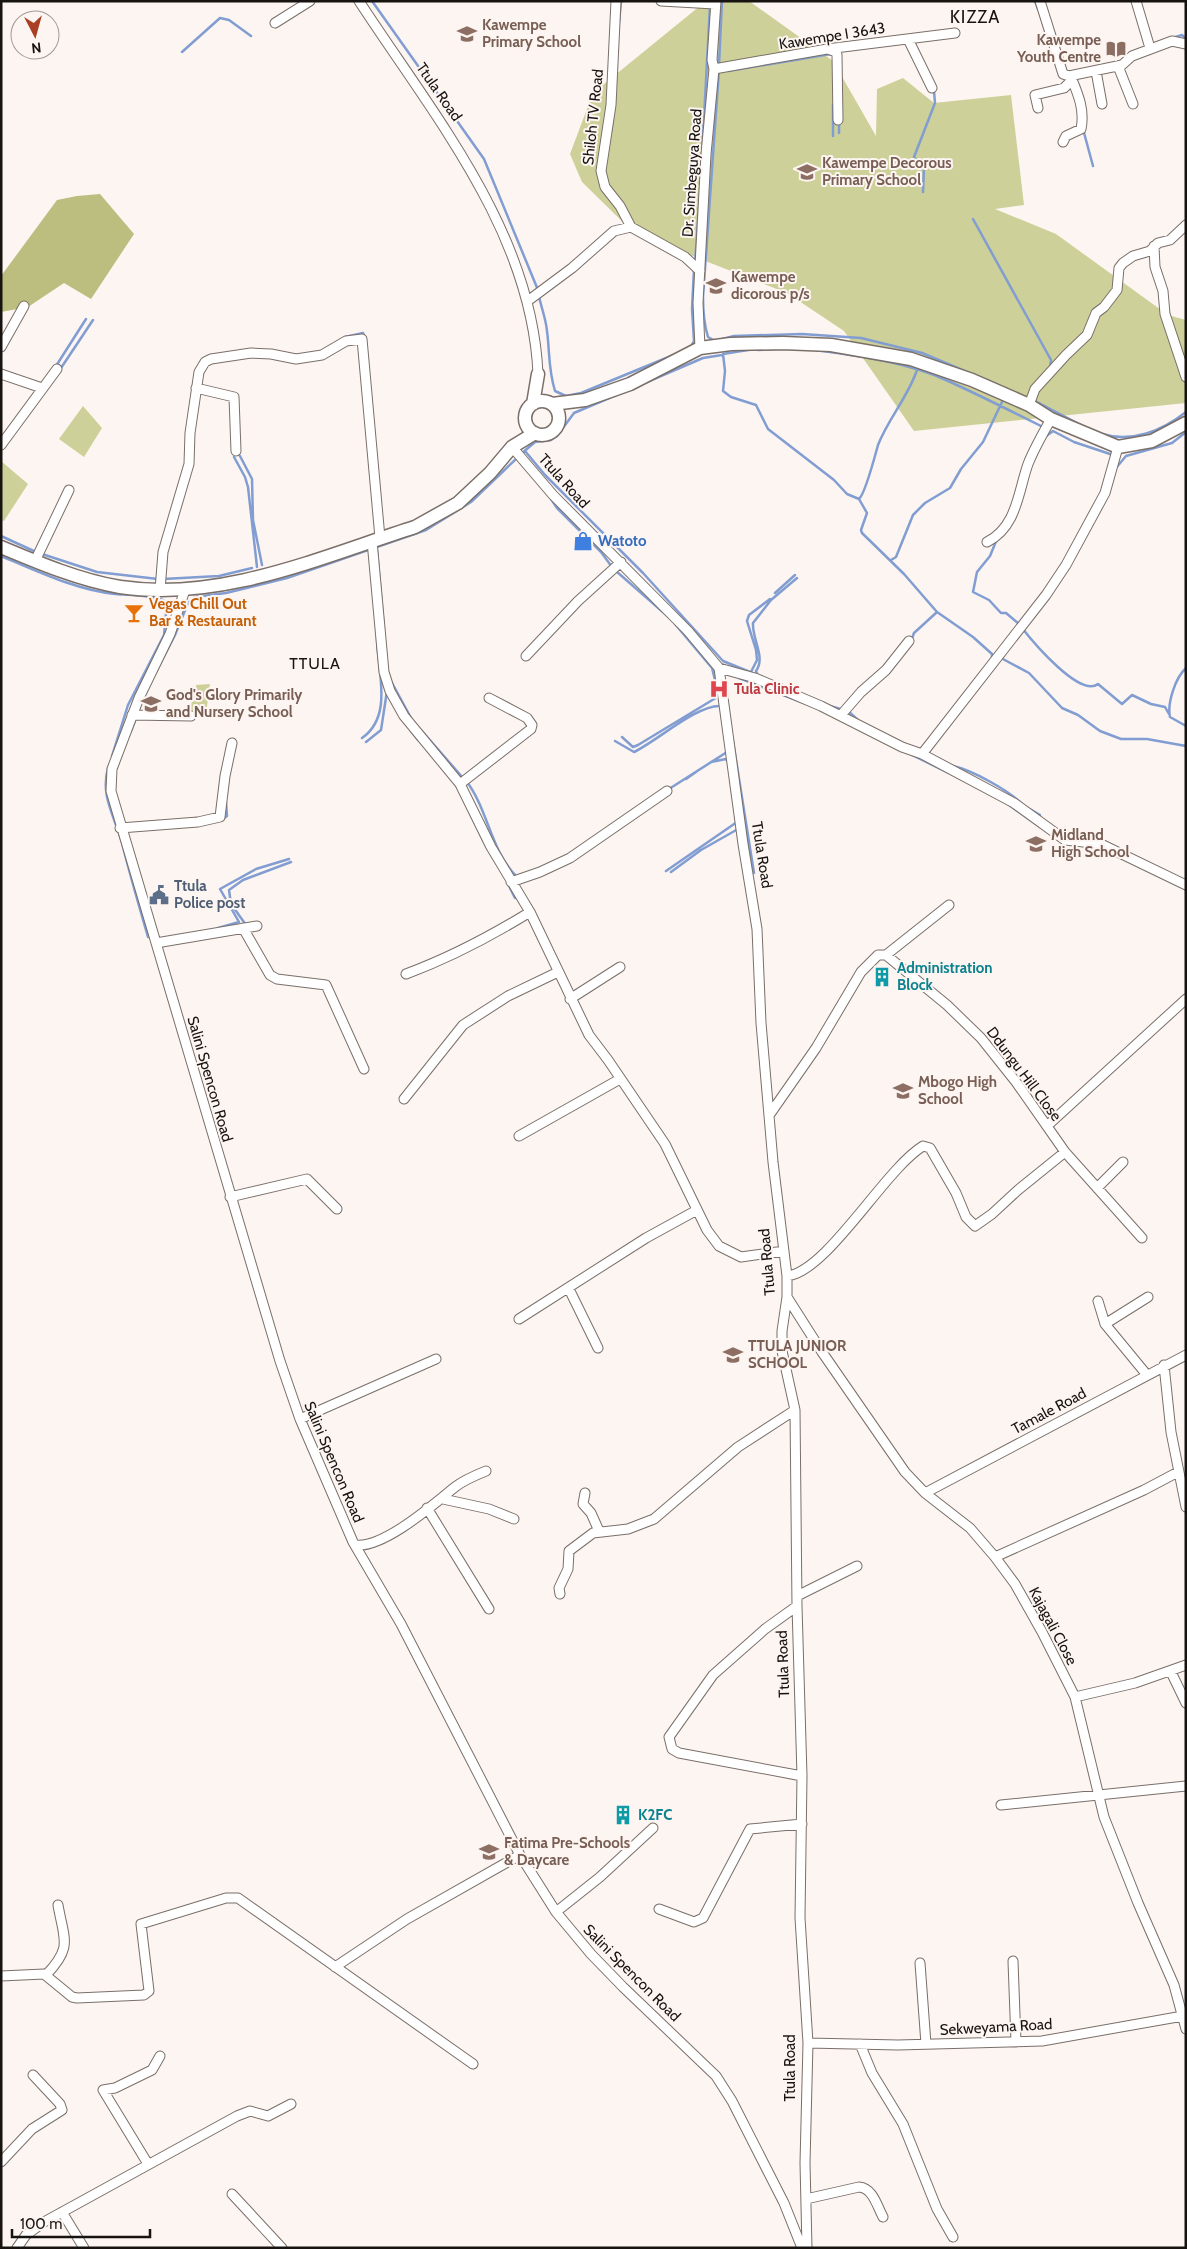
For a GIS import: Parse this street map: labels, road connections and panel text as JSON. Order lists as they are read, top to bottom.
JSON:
{
  "streets": {
    "street": [
      "Kawempe I 3643",
      "Ttula Road",
      "Shiloh TV Road",
      "Dr. Simbeguya Road",
      "Ddungu Hill Close",
      "Salini Spencon Road",
      "Tamale Road",
      "Kajagali Close",
      "Sekweyama Road"
    ]
  },
  "crossings": [
    ["Kawempe I 3643", "Dr. Simbeguya Road"],
    ["Ttula Road", "Shiloh TV Road"],
    ["Ttula Road", "Dr. Simbeguya Road"],
    ["Ttula Road", "Kajagali Close"],
    ["Ttula Road", "Sekweyama Road"],
    ["Shiloh TV Road", "Dr. Simbeguya Road"],
    ["Tamale Road", "Kajagali Close"],
    ["Kajagali Close", "Sekweyama Road"]
  ],
  "districts": ["KIZZA", "TTULA"],
  "places": {
    "school or university": [
      "Kawempe Primary School",
      "Kawempe Decorous Primary School",
      "Kawempe dicorous p/s",
      "God's Glory Primarily and Nursery School",
      "Midland High School",
      "Mbogo High School",
      "TTULA JUNIOR SCHOOL",
      "Fatima Pre-Schools & Daycare"
    ],
    "library": ["Kawempe Youth Centre"],
    "shop": ["Watoto"],
    "bar": ["Vegas Chill Out Bar & Restaurant"],
    "hospital": ["Tula Clinic"],
    "public building": ["Ttula Police post"],
    "building": ["Administration Block", "K2FC"]
  },
  "scale_bar": "100 m",
  "north": "bottom"
}
